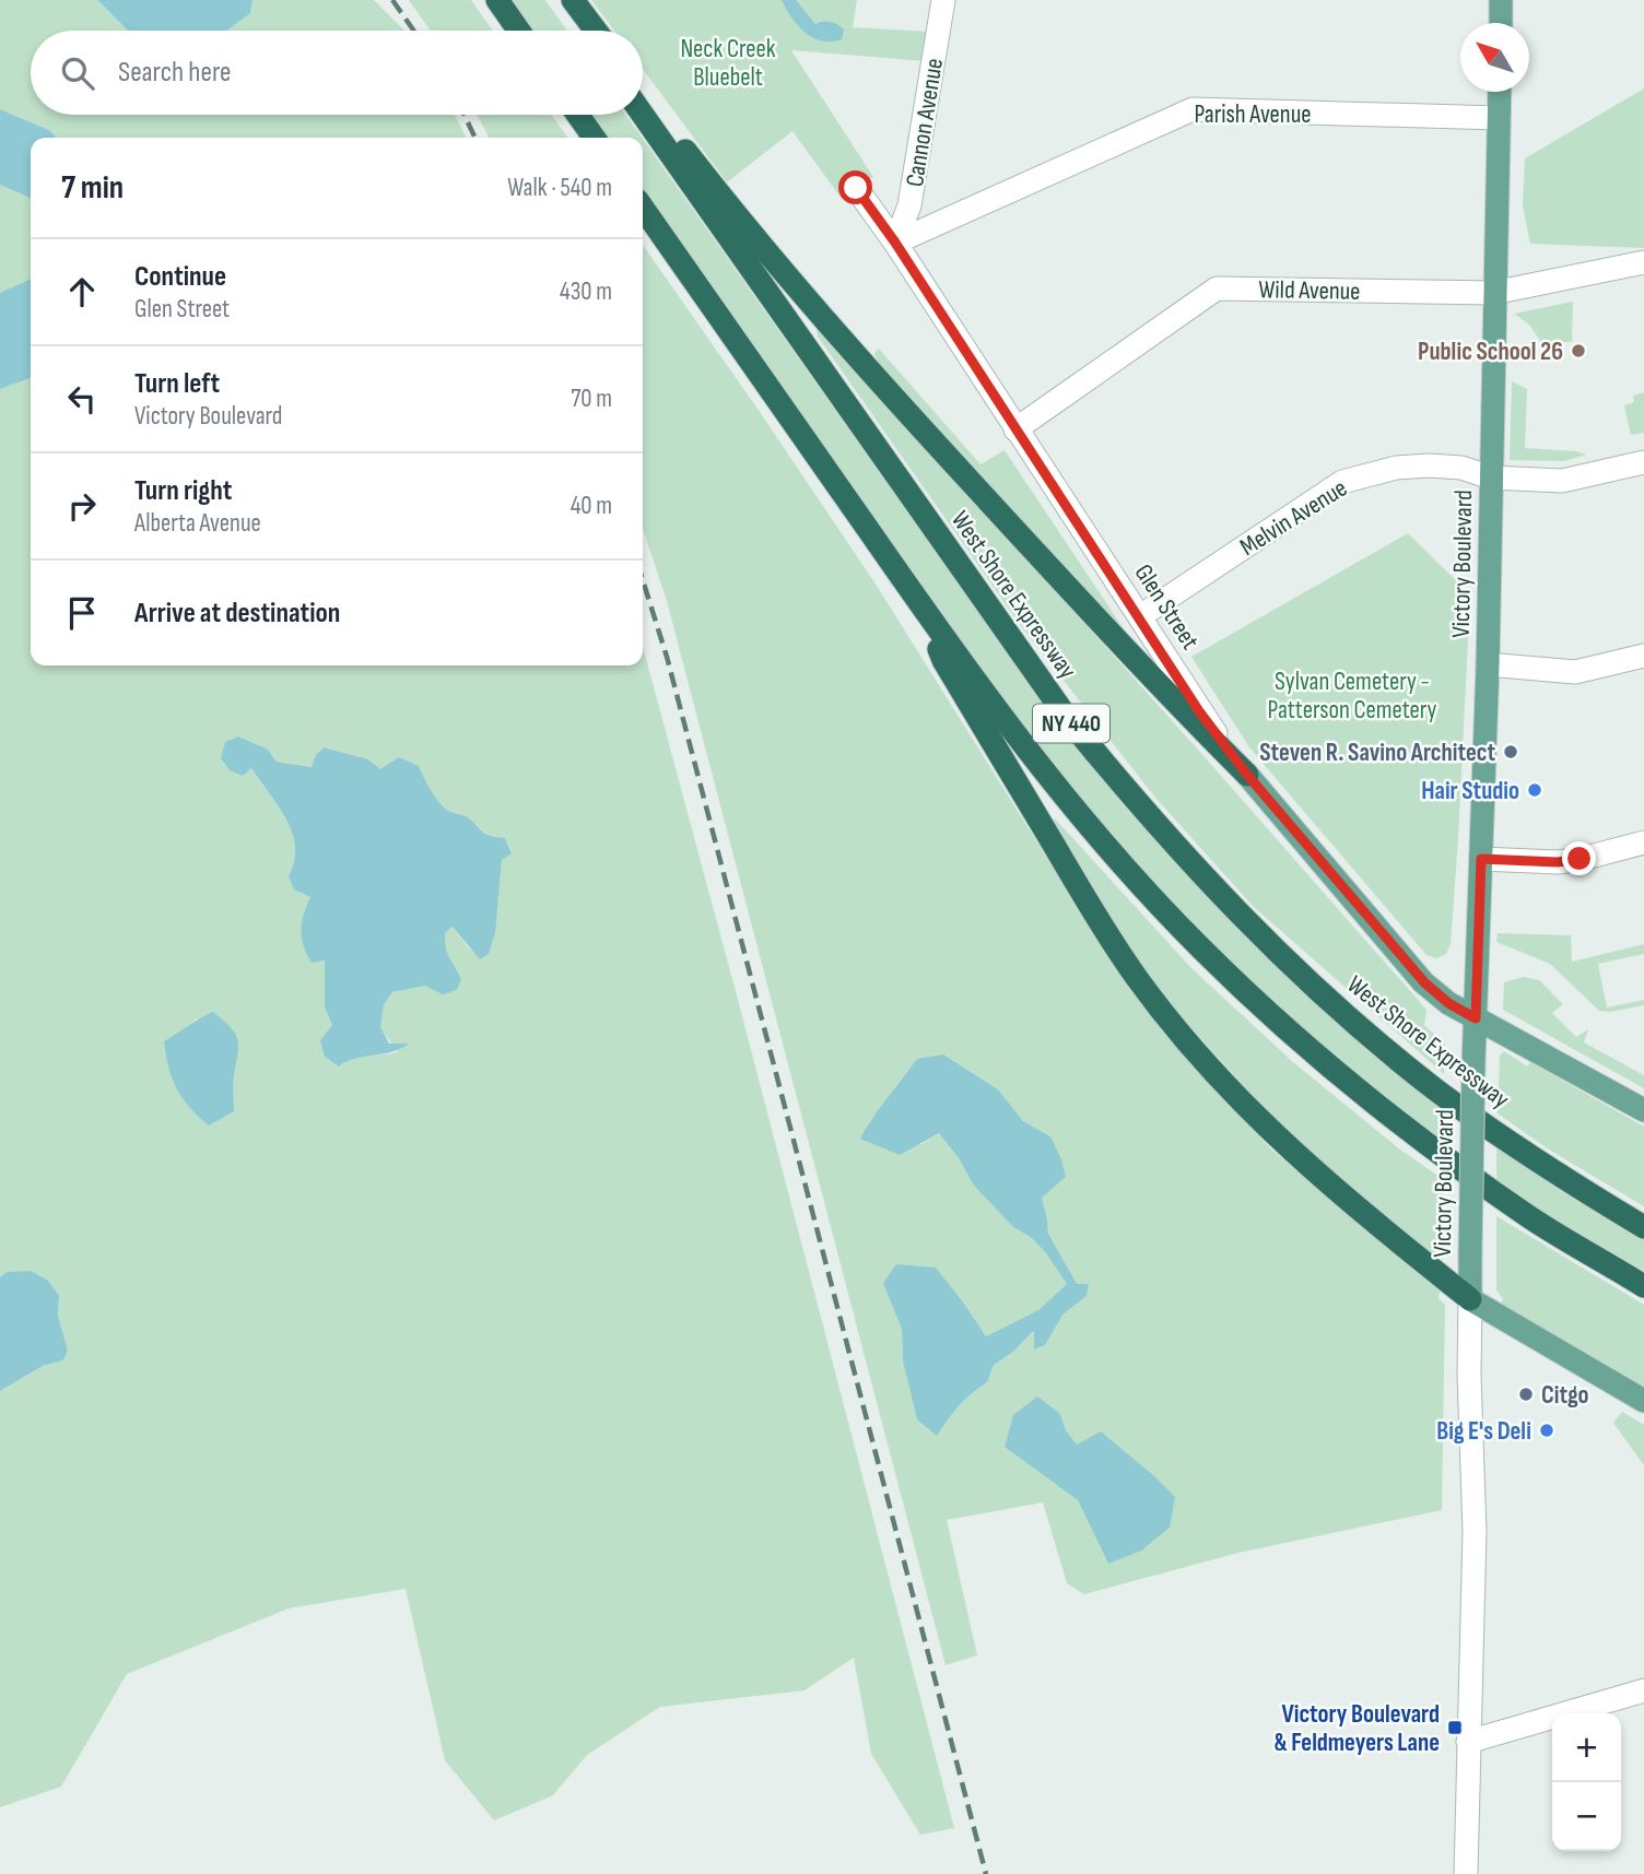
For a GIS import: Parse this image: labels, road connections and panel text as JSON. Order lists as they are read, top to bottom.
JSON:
{
  "streets": {
    "highway": ["West Shore Expressway", "NY 440"],
    "main road": ["Victory Boulevard", "Glen Street"],
    "street": [
      "Parish Avenue",
      "Cannon Avenue",
      "Wild Avenue",
      "Melvin Avenue"
    ]
  },
  "crossings": [
    ["Parish Avenue", "Cannon Avenue"],
    ["Parish Avenue", "Victory Boulevard"],
    ["Parish Avenue", "Glen Street"],
    ["Cannon Avenue", "Glen Street"],
    ["Wild Avenue", "Victory Boulevard"],
    ["Wild Avenue", "Glen Street"],
    ["Melvin Avenue", "Victory Boulevard"],
    ["Melvin Avenue", "Glen Street"],
    ["Victory Boulevard", "Glen Street"]
  ],
  "parks": ["Neck Creek Bluebelt", "Sylvan Cemetery - Patterson Cemetery"],
  "places": {
    "other": [
      "Public School 26",
      "Steven R. Savino Architect",
      "Hair Studio",
      "Citgo",
      "Big E's Deli"
    ],
    "transit": ["Victory Boulevard & Feldmeyers Lane"]
  },
  "north": "top left",
  "page": {
    "search": "Search here",
    "heading": ["7 min", "Walk · 540 m"],
    "list": [
      ["Continue", "Glen Street", "430 m"],
      ["Turn left", "Victory Boulevard", "70 m"],
      ["Turn right", "Alberta Avenue", "40 m"],
      "Arrive at destination"
    ],
    "map_buttons": ["+", "−"]
  }
}
